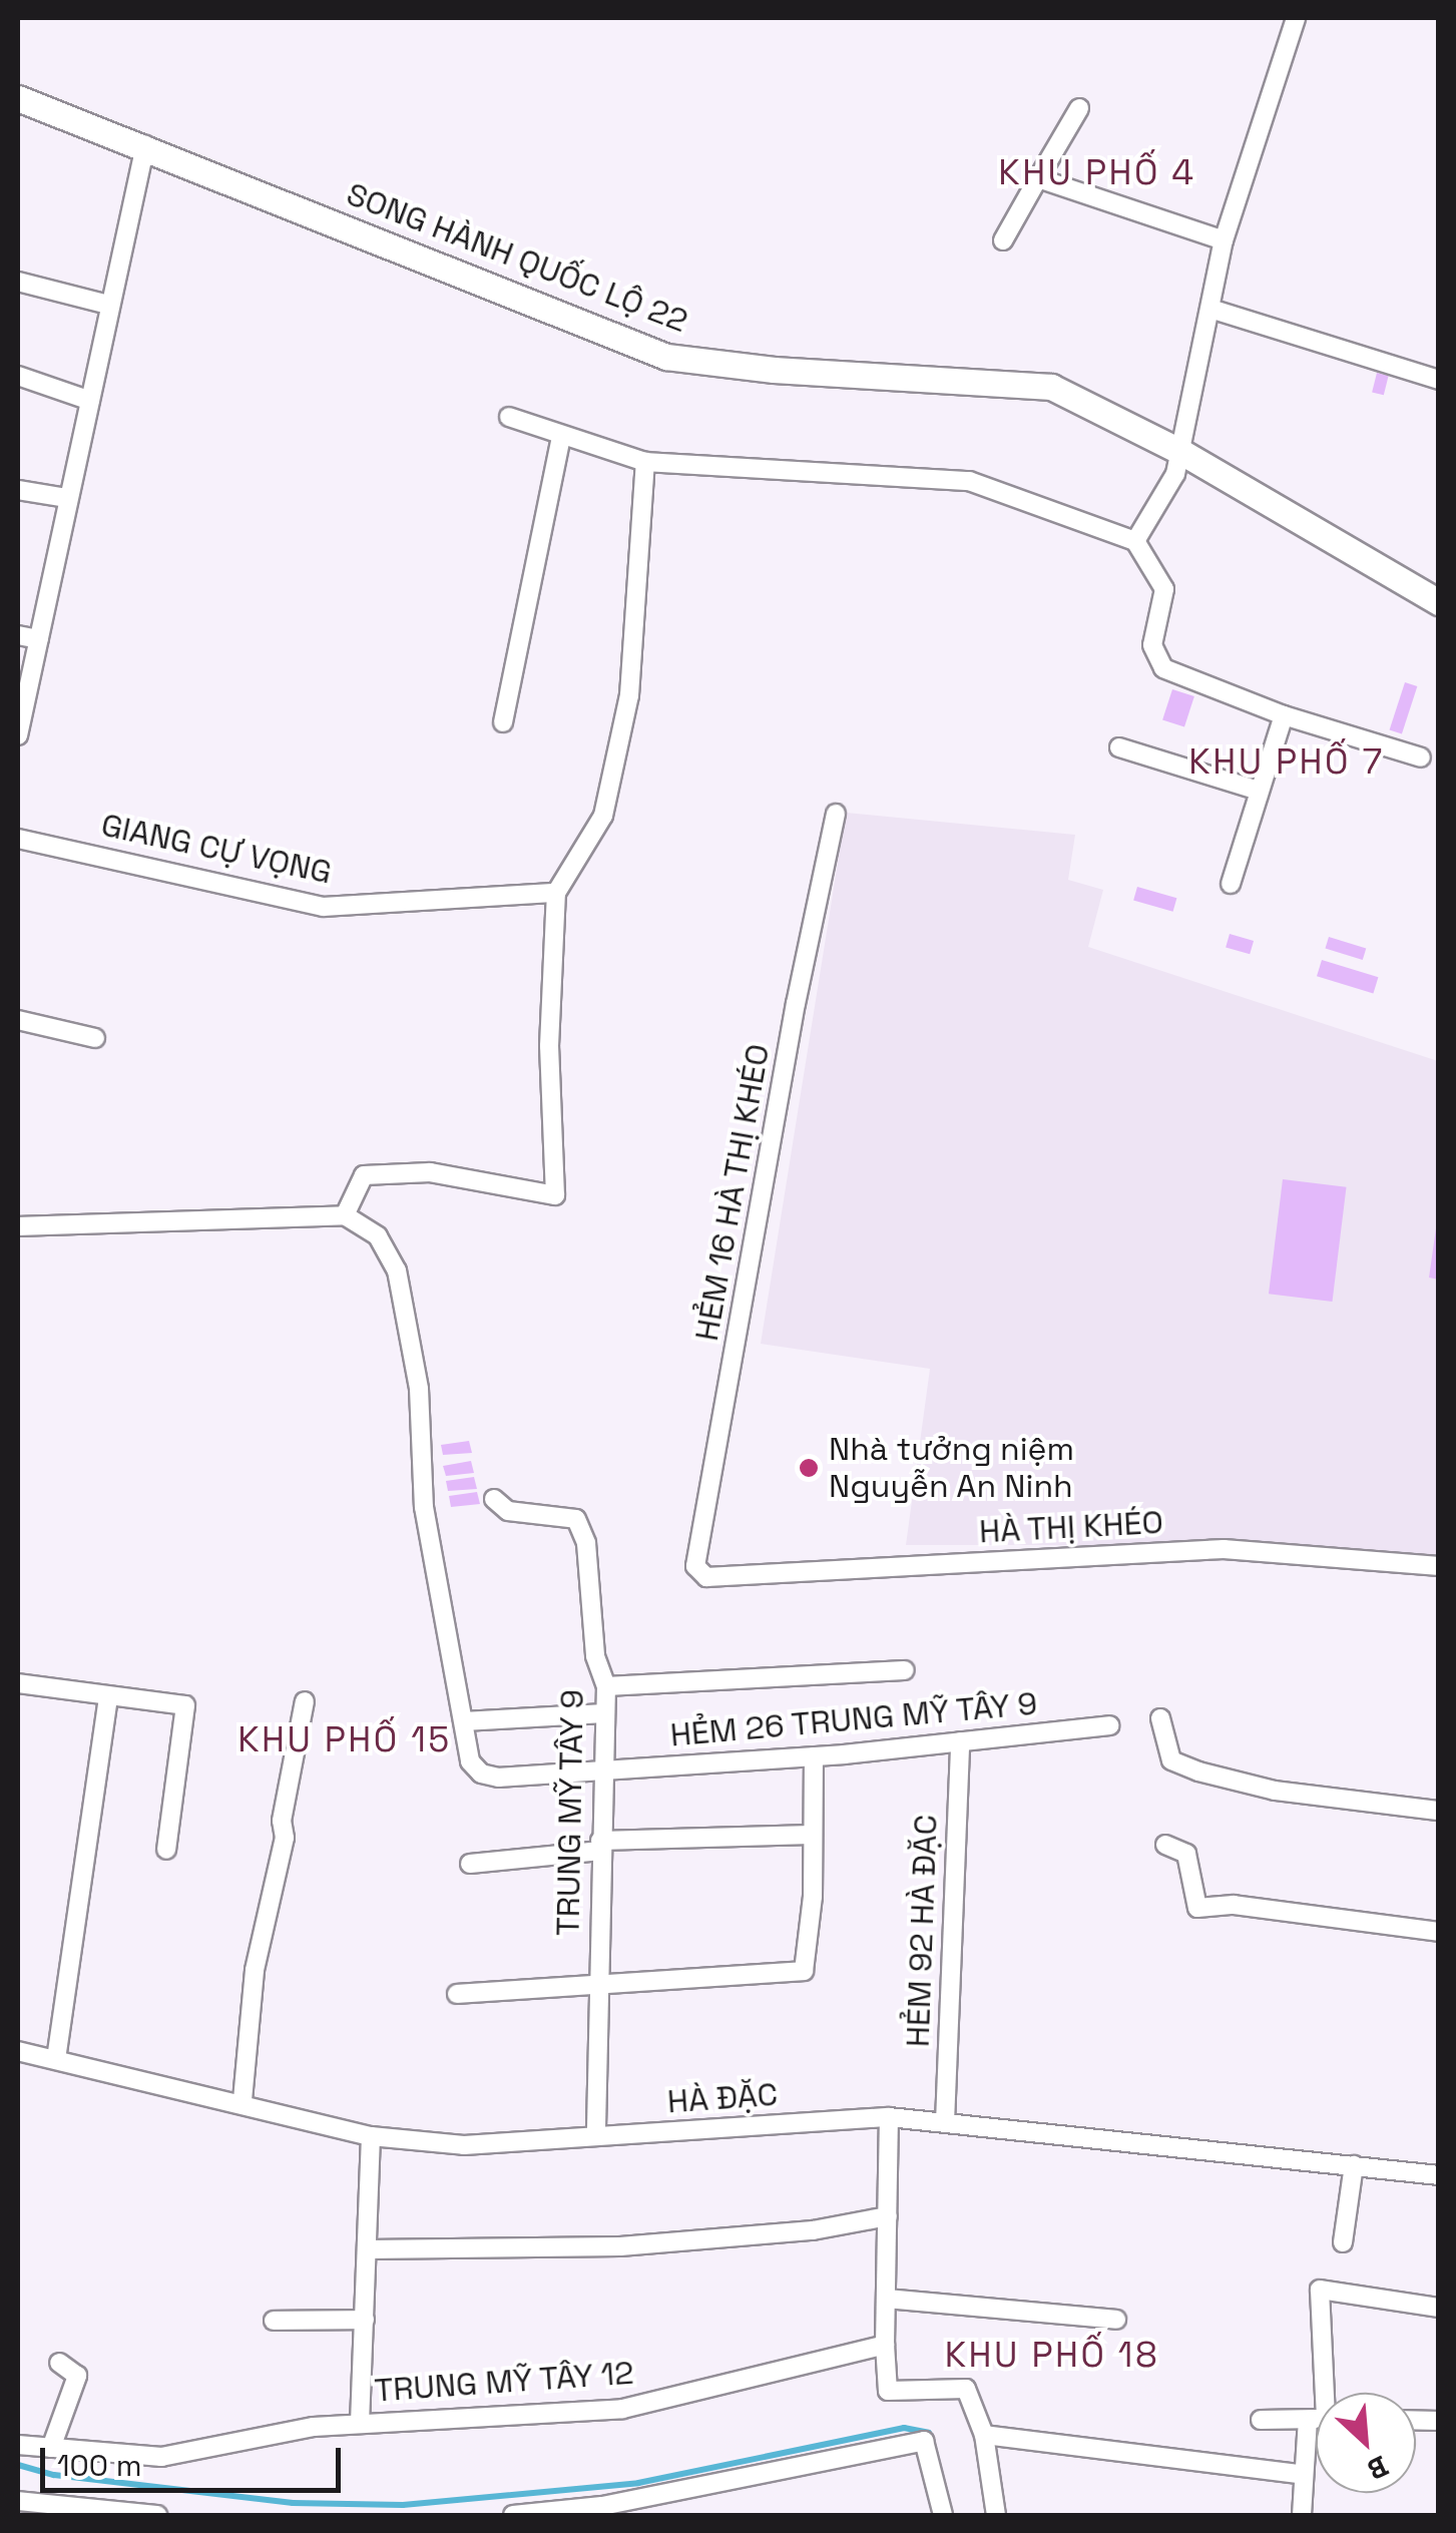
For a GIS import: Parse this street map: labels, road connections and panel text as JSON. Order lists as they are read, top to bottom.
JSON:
{
  "streets": {
    "street": [
      "SONG HÀNH QUỐC LỘ 22",
      "GIANG CỰ VỌNG",
      "HẺM 16 HÀ THỊ KHÉO",
      "HÀ THỊ KHÉO",
      "HẺM 26 TRUNG MỸ TÂY 9",
      "TRUNG MỸ TÂY 9",
      "HẺM 92 HÀ ĐẶC",
      "HÀ ĐẶC",
      "TRUNG MỸ TÂY 12"
    ]
  },
  "crossings": [
    ["HẺM 16 HÀ THỊ KHÉO", "HÀ THỊ KHÉO"],
    ["HẺM 26 TRUNG MỸ TÂY 9", "TRUNG MỸ TÂY 9"],
    ["HẺM 26 TRUNG MỸ TÂY 9", "HẺM 92 HÀ ĐẶC"],
    ["TRUNG MỸ TÂY 9", "HÀ ĐẶC"],
    ["HẺM 92 HÀ ĐẶC", "HÀ ĐẶC"]
  ],
  "districts": [
    "KHU PHỐ 4",
    "KHU PHỐ 7",
    "KHU PHỐ 15",
    "KHU PHỐ 18"
  ],
  "places": ["Nhà tưởng niệm Nguyễn An Ninh"],
  "scale_bar": "100 m",
  "north": "bottom right"
}
